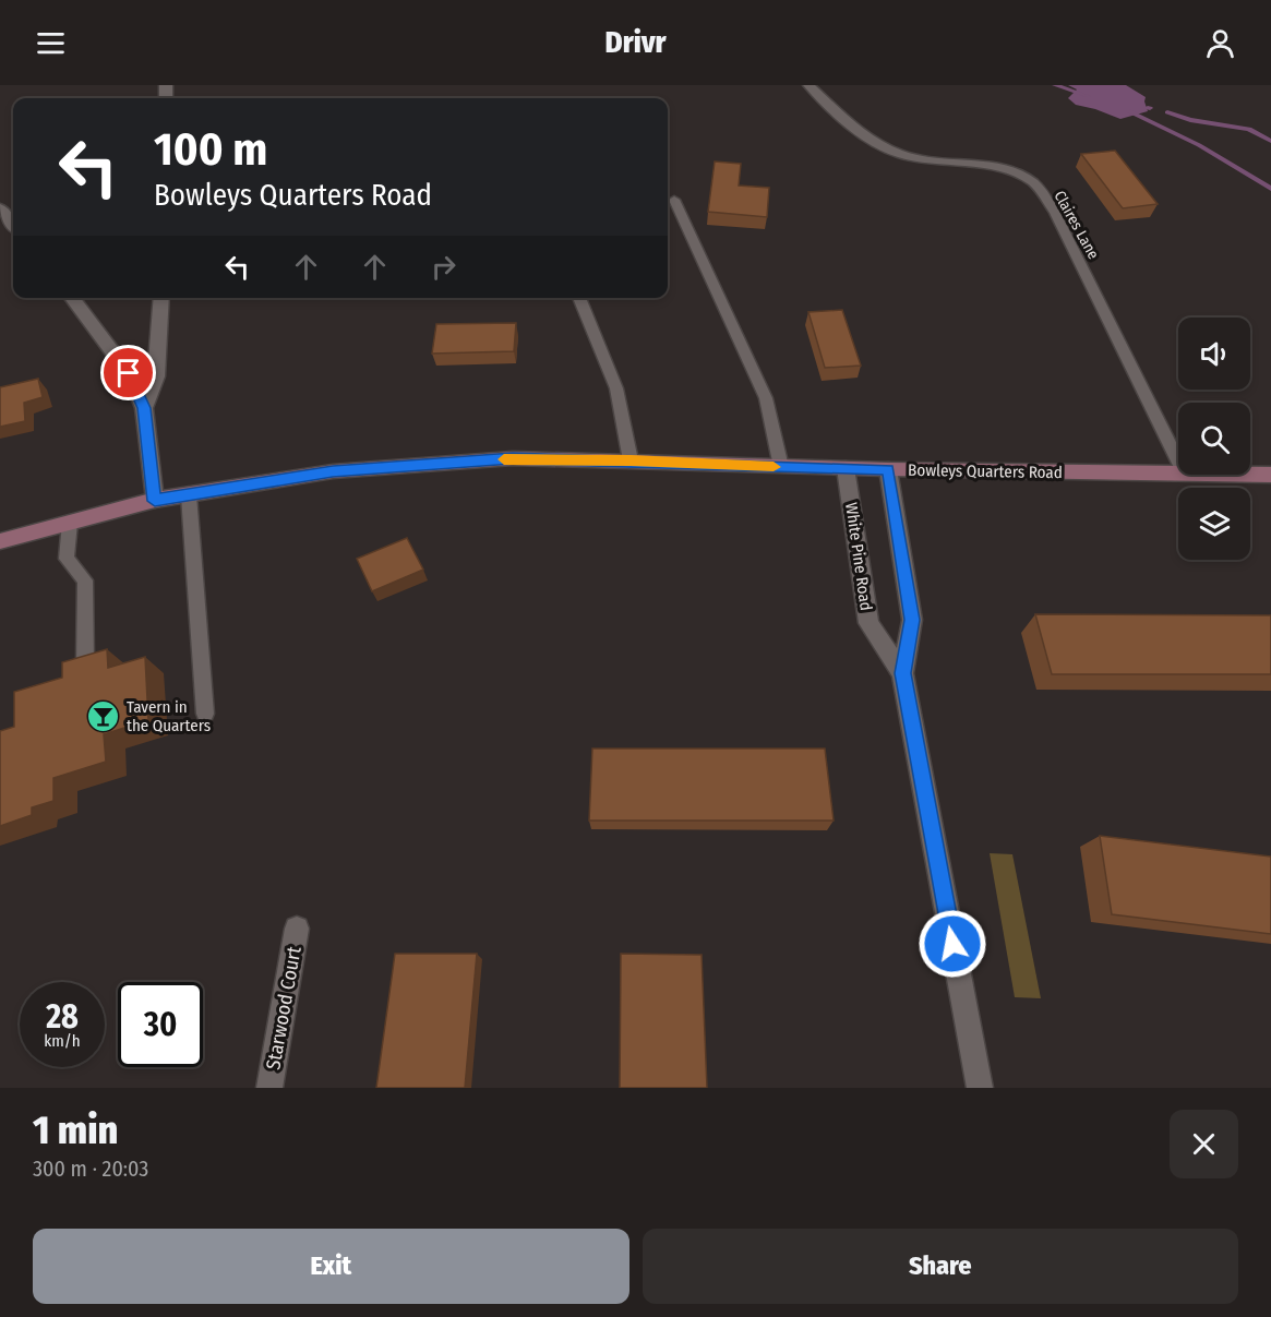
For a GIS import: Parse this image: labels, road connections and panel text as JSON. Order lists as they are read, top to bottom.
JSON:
{
  "streets": {
    "street": ["Bowleys Quarters Road", "White Pine Road", "Starwood Court"],
    "lane": ["Claires Lane"]
  },
  "crossings": [
    ["Bowleys Quarters Road", "White Pine Road"]
  ],
  "places": {
    "bar": ["Tavern in the Quarters"]
  },
  "page": {
    "header": "Drivr",
    "turn": ["100 m", "Bowleys Quarters Road"],
    "speed": "28 km/h",
    "limit": "30",
    "heading": ["1 min", "300 m · 20:03"],
    "buttons": ["Exit", "Share"]
  }
}
